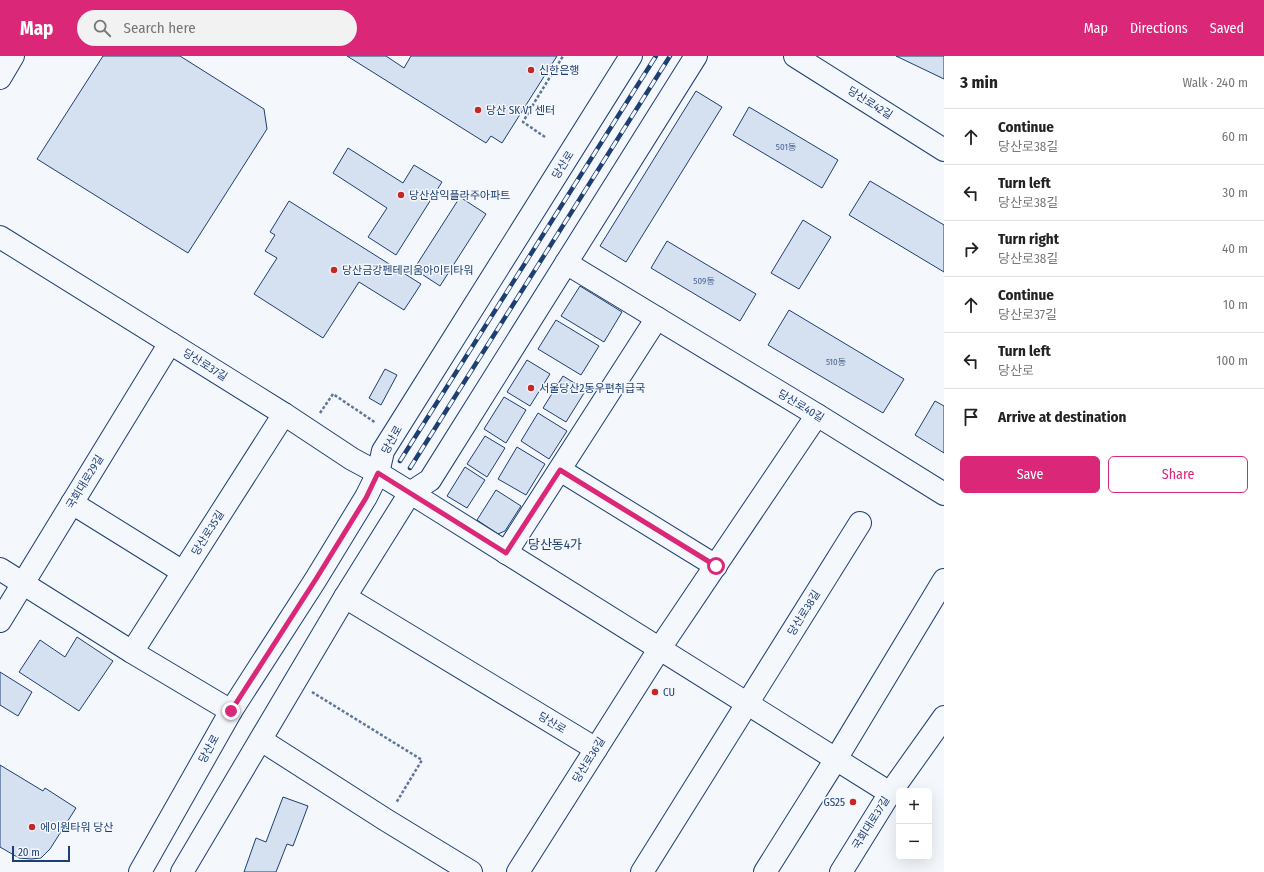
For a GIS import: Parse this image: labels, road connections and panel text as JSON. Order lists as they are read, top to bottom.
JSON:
{
  "streets": {
    "street": [
      "당산로42길",
      "당산로",
      "당산로37길",
      "당산로40길",
      "국회대로29길",
      "당산로35길",
      "당산로38길",
      "당산로36길",
      "국회대로37길"
    ]
  },
  "crossings": [
    ["당산로", "당산로37길"],
    ["당산로", "당산로36길"],
    ["당산로37길", "국회대로29길"],
    ["당산로37길", "당산로35길"]
  ],
  "districts": ["당산동4가"],
  "places": [
    "신한은행",
    "당산 SK V1 센터",
    "당산삼익플라주아파트",
    "당산금강펜테리움아이티타워",
    "서울당산2동우편취급국",
    "CU",
    "GS25",
    "에이원타워 당산"
  ],
  "house_numbers": ["501동", "509동", "510동"],
  "scale_bar": "20 m",
  "page": {
    "header": "Map",
    "search": "Search here",
    "nav": ["Map", "Directions", "Saved"],
    "heading": ["3 min", "Walk · 240 m"],
    "list": [
      ["Continue", "당산로38길", "60 m"],
      ["Turn left", "당산로38길", "30 m"],
      ["Turn right", "당산로38길", "40 m"],
      ["Continue", "당산로37길", "10 m"],
      ["Turn left", "당산로", "100 m"],
      "Arrive at destination"
    ],
    "buttons": ["Save", "Share"],
    "map_buttons": ["+", "−"],
    "scale": "20 m"
  }
}
